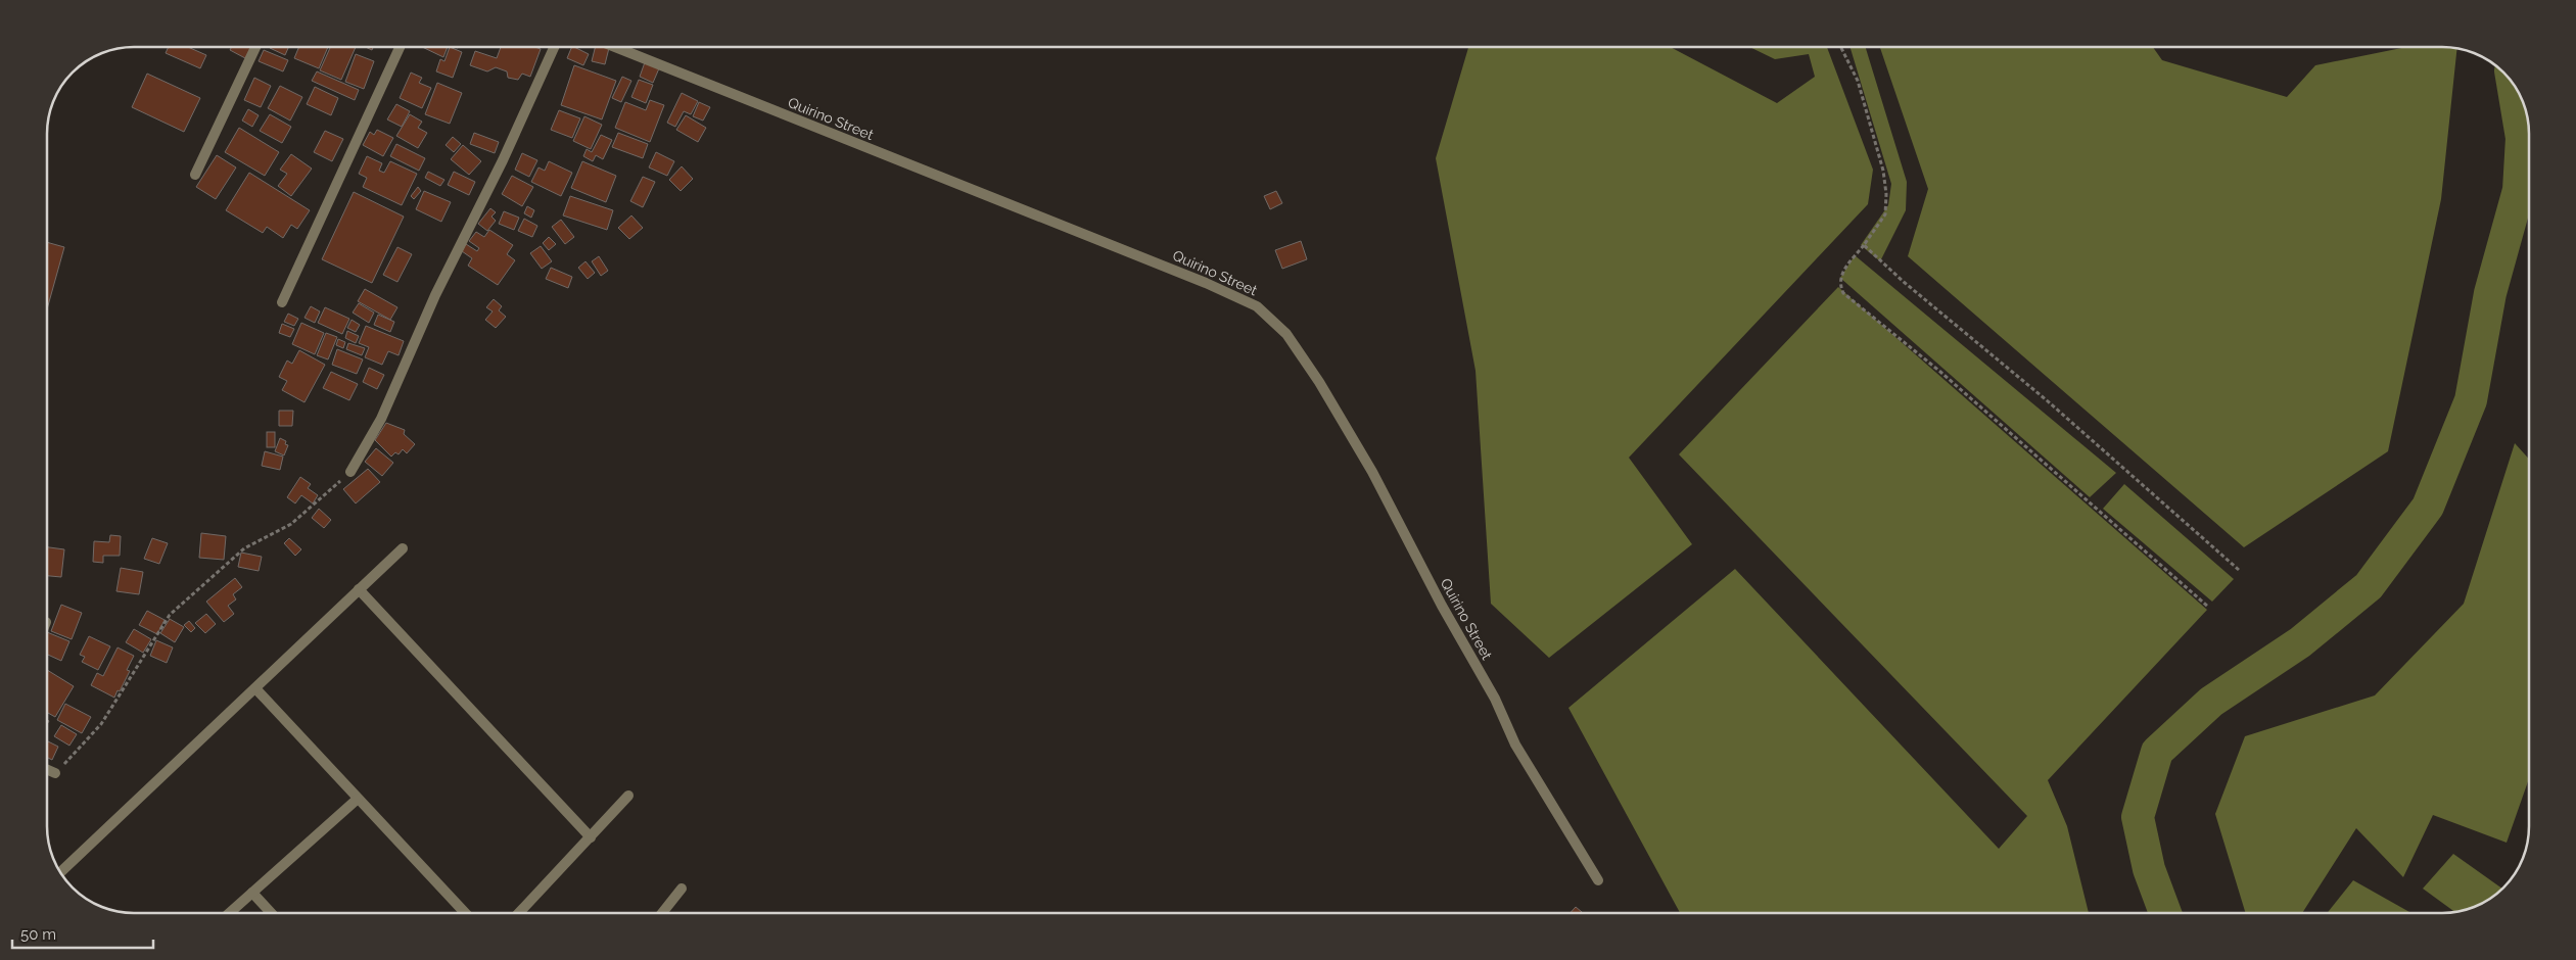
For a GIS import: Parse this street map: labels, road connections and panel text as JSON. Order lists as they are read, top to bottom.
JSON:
{
  "streets": {
    "street": ["Quirino Street"]
  },
  "scale_bar": "50 m"
}
